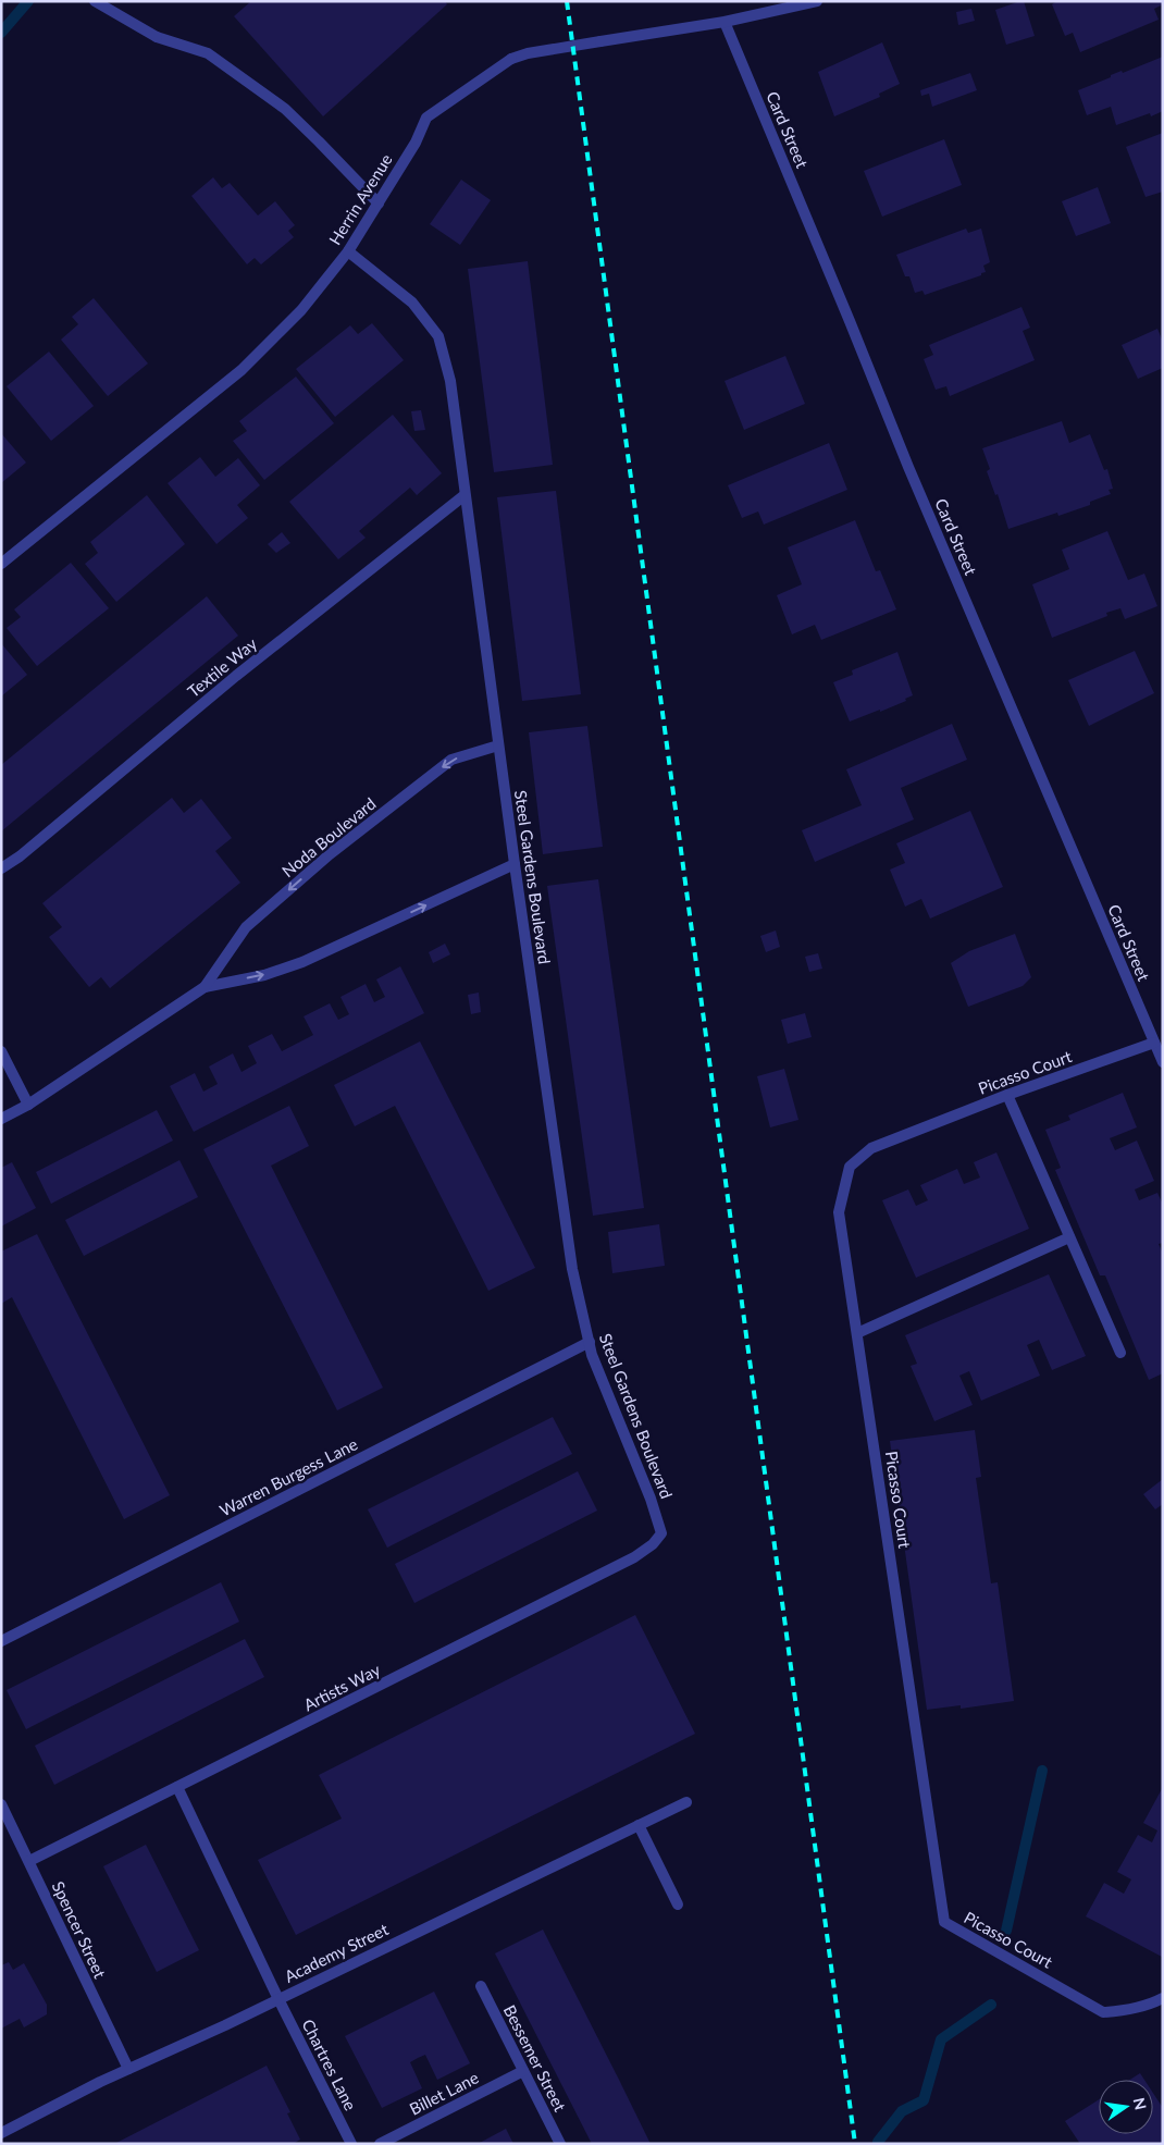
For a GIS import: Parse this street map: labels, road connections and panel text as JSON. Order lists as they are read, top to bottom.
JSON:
{
  "streets": {
    "street": [
      "Card Street",
      "Herrin Avenue",
      "Textile Way",
      "Noda Boulevard",
      "Steel Gardens Boulevard",
      "Picasso Court",
      "Warren Burgess Lane",
      "Artists Way",
      "Spencer Street",
      "Academy Street",
      "Bessemer Street",
      "Chartres Lane",
      "Billet Lane"
    ]
  },
  "crossings": [
    ["Card Street", "Herrin Avenue"],
    ["Card Street", "Picasso Court"],
    ["Herrin Avenue", "Steel Gardens Boulevard"],
    ["Textile Way", "Steel Gardens Boulevard"],
    ["Noda Boulevard", "Steel Gardens Boulevard"],
    ["Steel Gardens Boulevard", "Warren Burgess Lane"],
    ["Steel Gardens Boulevard", "Artists Way"],
    ["Artists Way", "Spencer Street"],
    ["Artists Way", "Chartres Lane"],
    ["Spencer Street", "Academy Street"],
    ["Academy Street", "Chartres Lane"],
    ["Bessemer Street", "Billet Lane"]
  ],
  "north": "right"
}
